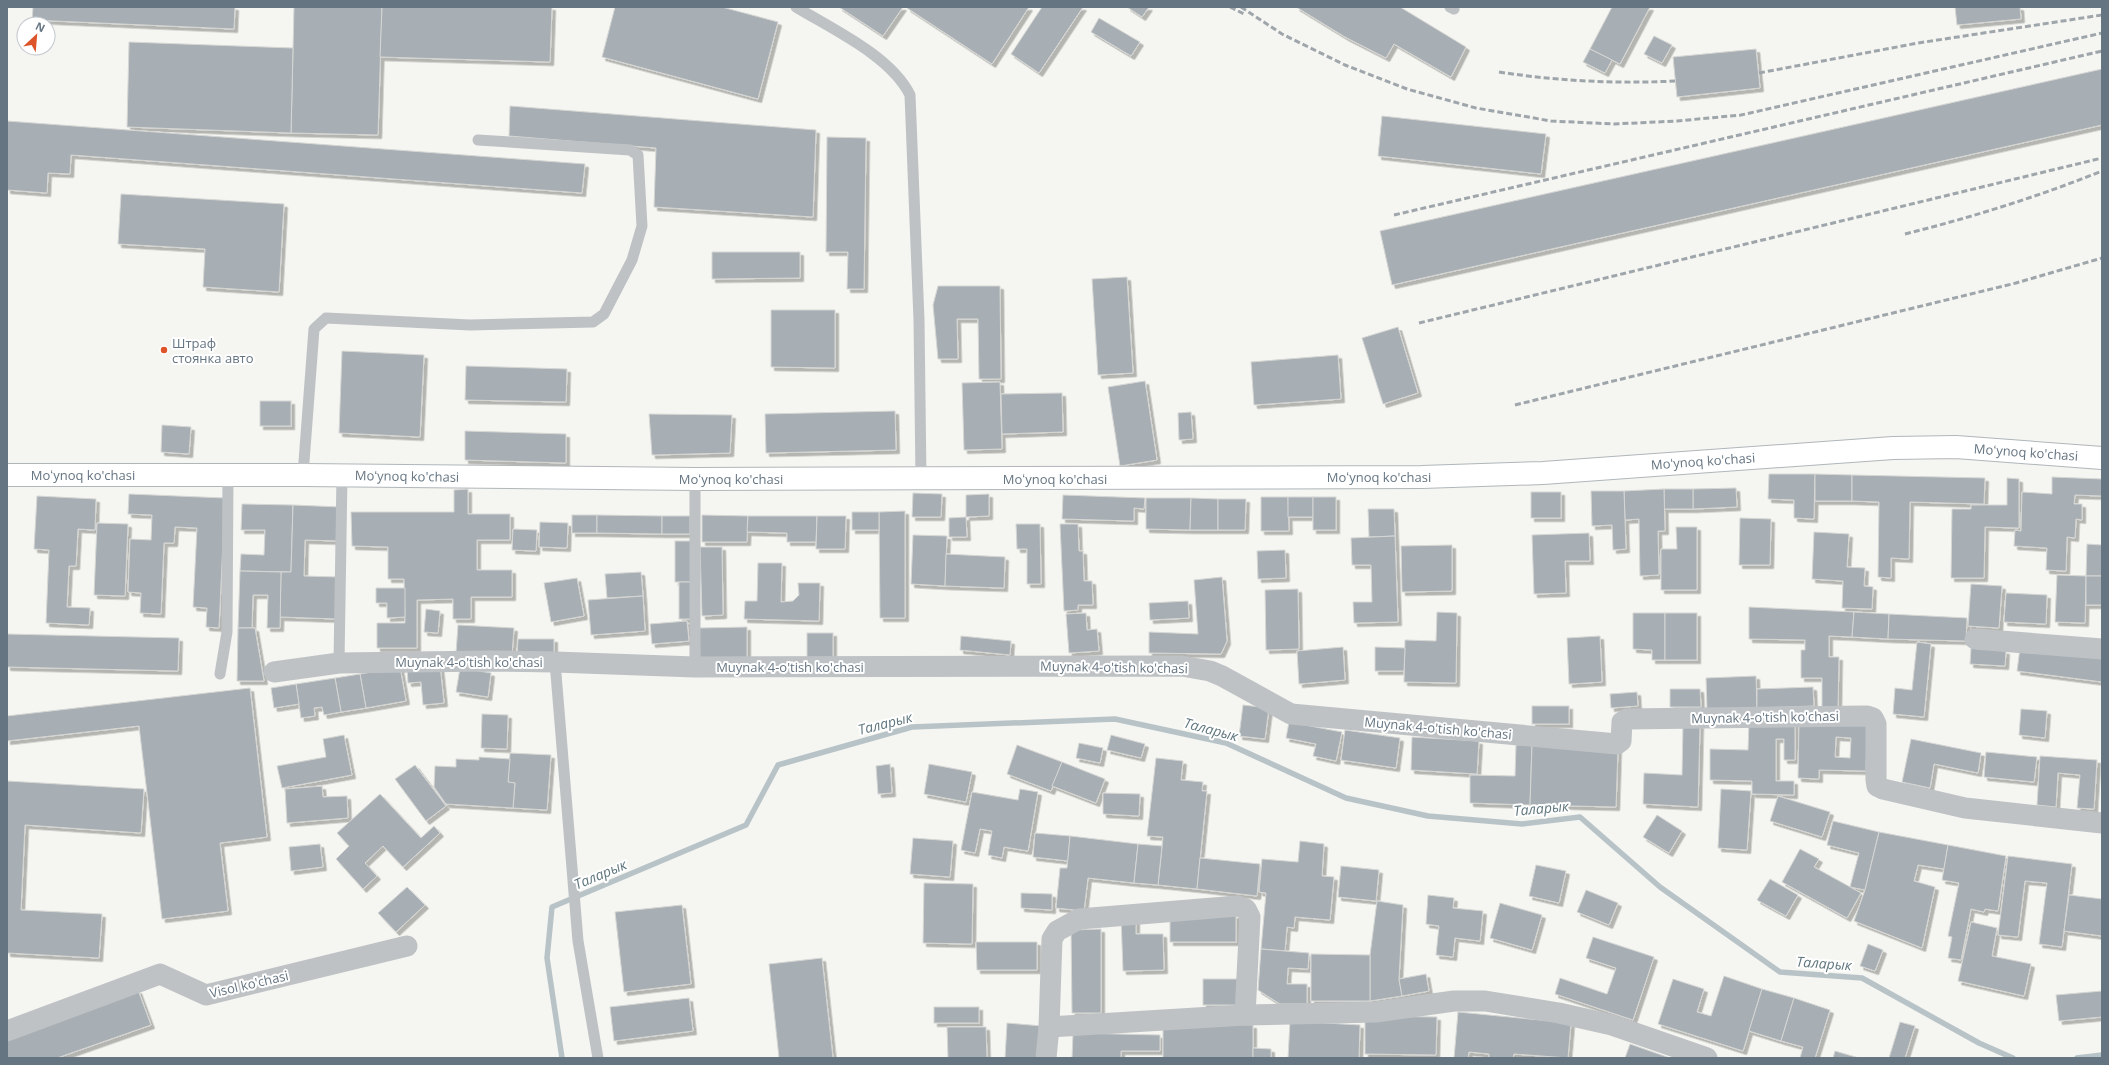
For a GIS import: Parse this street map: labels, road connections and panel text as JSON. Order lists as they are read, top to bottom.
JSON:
{
  "streets": {
    "street": ["Moʻynoq ko'chasi", "Muynak 4-o'tish ko'chasi", "Visol ko'chasi"]
  },
  "water": ["Таларык"],
  "places": ["Штраф стоянка авто"],
  "north": "top right"
}
